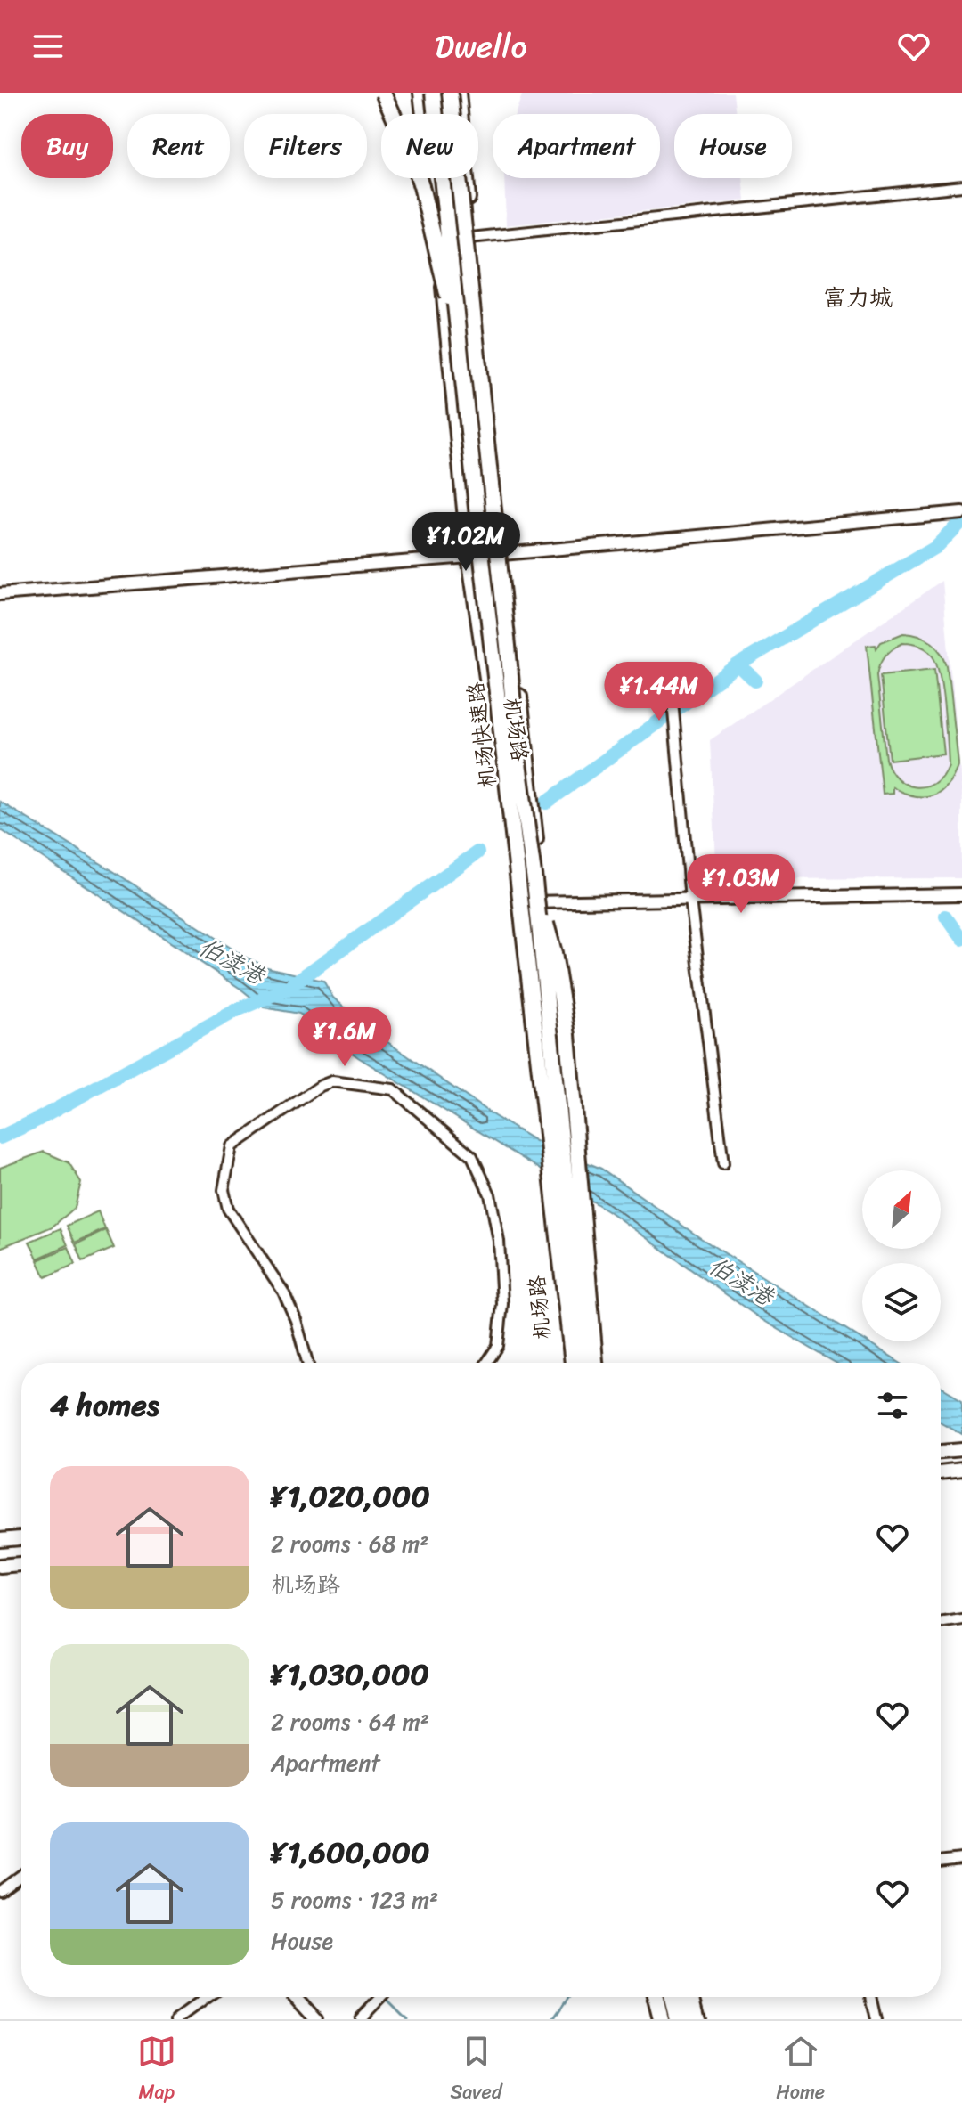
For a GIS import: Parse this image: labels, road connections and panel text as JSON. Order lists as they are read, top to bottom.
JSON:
{
  "streets": {
    "main road": ["机场路", "机场快速路"]
  },
  "districts": ["富力城"],
  "water": ["伯渎港"],
  "north": "top right",
  "page": {
    "header": "Dwello",
    "chip": [
      "Buy",
      "Rent",
      "Filters",
      "New",
      "Apartment",
      "House"
    ],
    "price": [
      "¥1.02M",
      "¥1.44M",
      "¥1.03M",
      "¥1.6M"
    ],
    "heading": "4 homes",
    "list": [
      {
        "name": "¥1,020,000",
        "note": "2 rooms · 68 m² · 机场路"
      },
      {
        "name": "¥1,030,000",
        "note": "2 rooms · 64 m² · Apartment"
      },
      {
        "name": "¥1,600,000",
        "note": "5 rooms · 123 m² · House"
      }
    ],
    "tabs": ["Map", "Saved", "Home"]
  }
}
